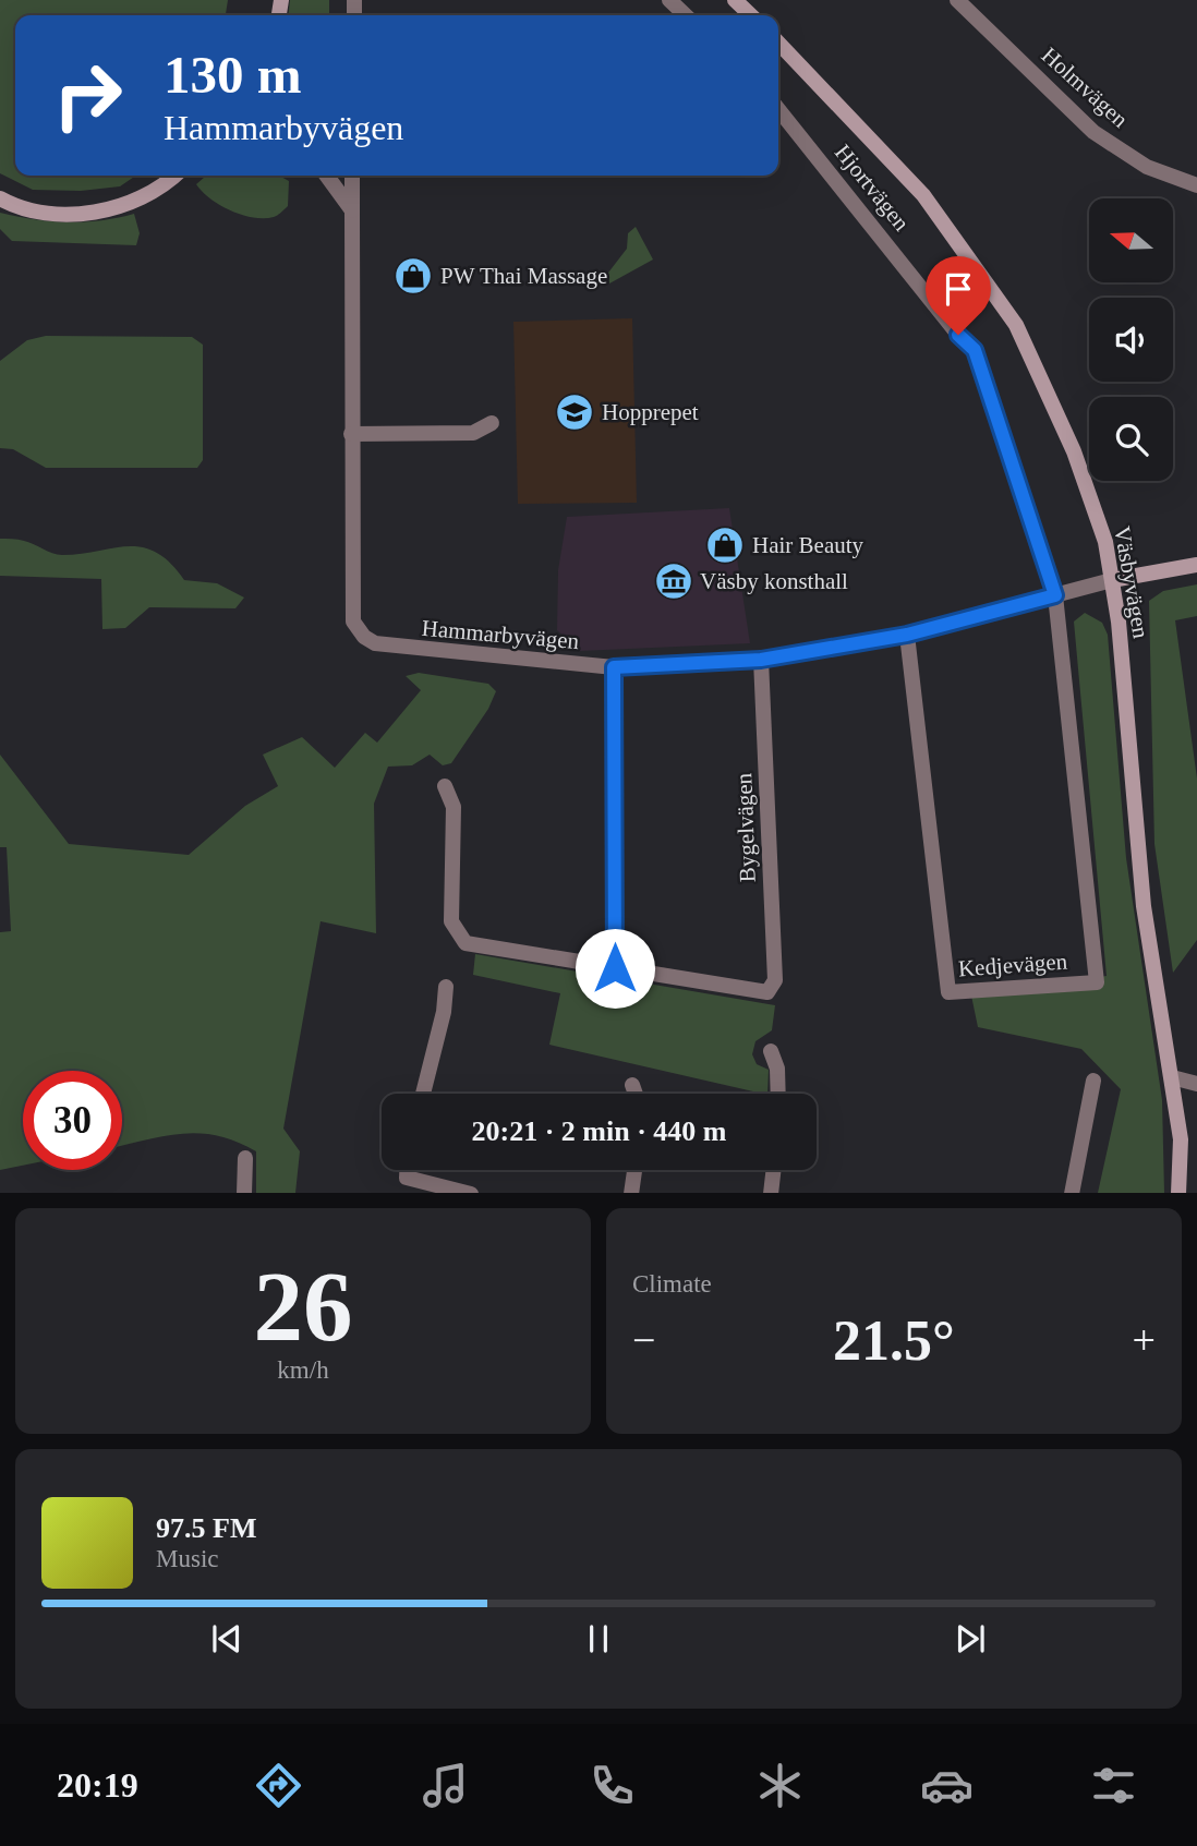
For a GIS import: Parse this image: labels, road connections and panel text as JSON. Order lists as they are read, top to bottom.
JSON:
{
  "streets": {
    "street": [
      "Holmvägen",
      "Hjortvägen",
      "Väsbyvägen",
      "Hammarbyvägen",
      "Bygelvägen",
      "Kedjevägen"
    ]
  },
  "crossings": [
    ["Hjortvägen", "Hammarbyvägen"],
    ["Hjortvägen", "Kedjevägen"],
    ["Väsbyvägen", "Hammarbyvägen"],
    ["Hammarbyvägen", "Bygelvägen"],
    ["Hammarbyvägen", "Kedjevägen"]
  ],
  "places": {
    "shop": ["PW Thai Massage", "Hair Beauty"],
    "school or university": ["Hopprepet"],
    "museum": ["Väsby konsthall"]
  },
  "north": "left",
  "page": {
    "turn": ["130 m", "Hammarbyvägen"],
    "limit": "30",
    "trip": "20:21 · 2 min · 440 m",
    "tile": [
      ["26", "km/h"],
      "Climate"
    ],
    "heat": ["−", "21.5°", "+"],
    "song": ["97.5 FM", "Music"],
    "tabs": "20:19"
  }
}
